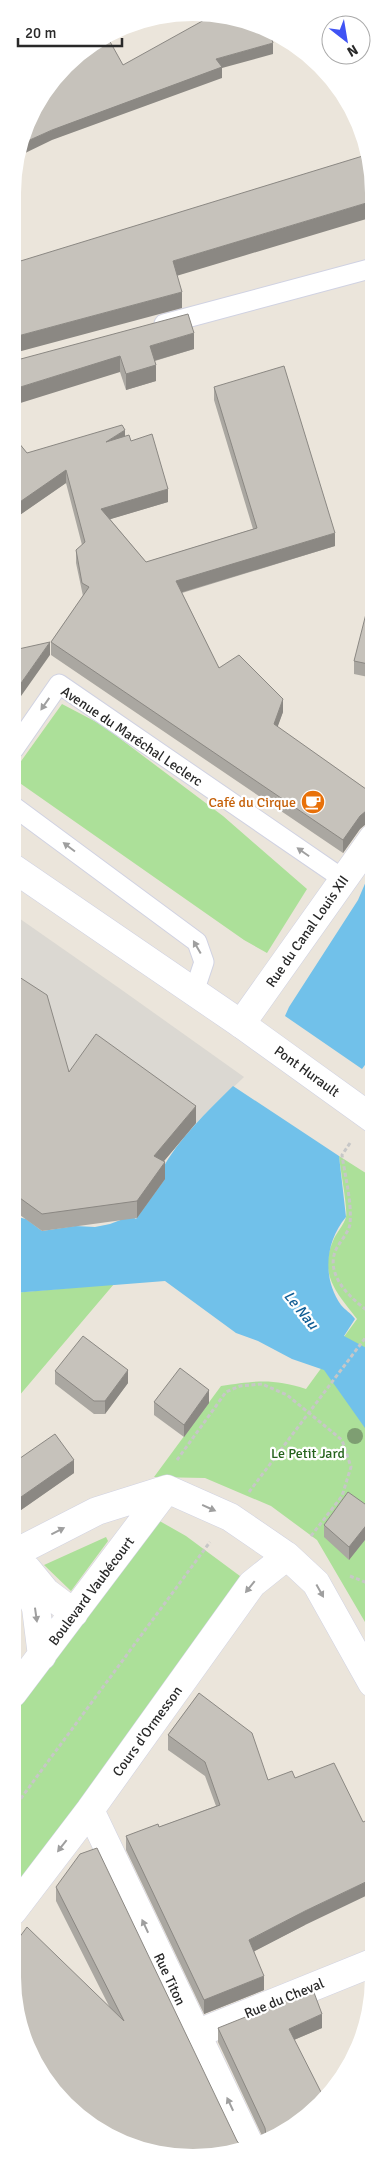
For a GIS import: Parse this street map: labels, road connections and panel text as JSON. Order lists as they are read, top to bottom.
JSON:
{
  "streets": {
    "street": [
      "Rue du Canal Louis XII",
      "Pont Hurault",
      "Boulevard Vaubécourt",
      "Cours d'Ormesson",
      "Rue Titon",
      "Rue du Cheval"
    ],
    "lane": ["Avenue du Maréchal Leclerc"]
  },
  "crossings": [
    ["Avenue du Maréchal Leclerc", "Rue du Canal Louis XII"],
    ["Rue du Canal Louis XII", "Pont Hurault"],
    ["Cours d'Ormesson", "Rue Titon"],
    ["Rue Titon", "Rue du Cheval"]
  ],
  "one_way": ["Avenue du Maréchal Leclerc", "Cours d'Ormesson", "Rue Titon"],
  "water": ["Le Nau"],
  "parks": ["Le Petit Jard"],
  "places": {
    "cafe": ["Café du Cirque"]
  },
  "scale_bar": "20 m",
  "north": "bottom right"
}
